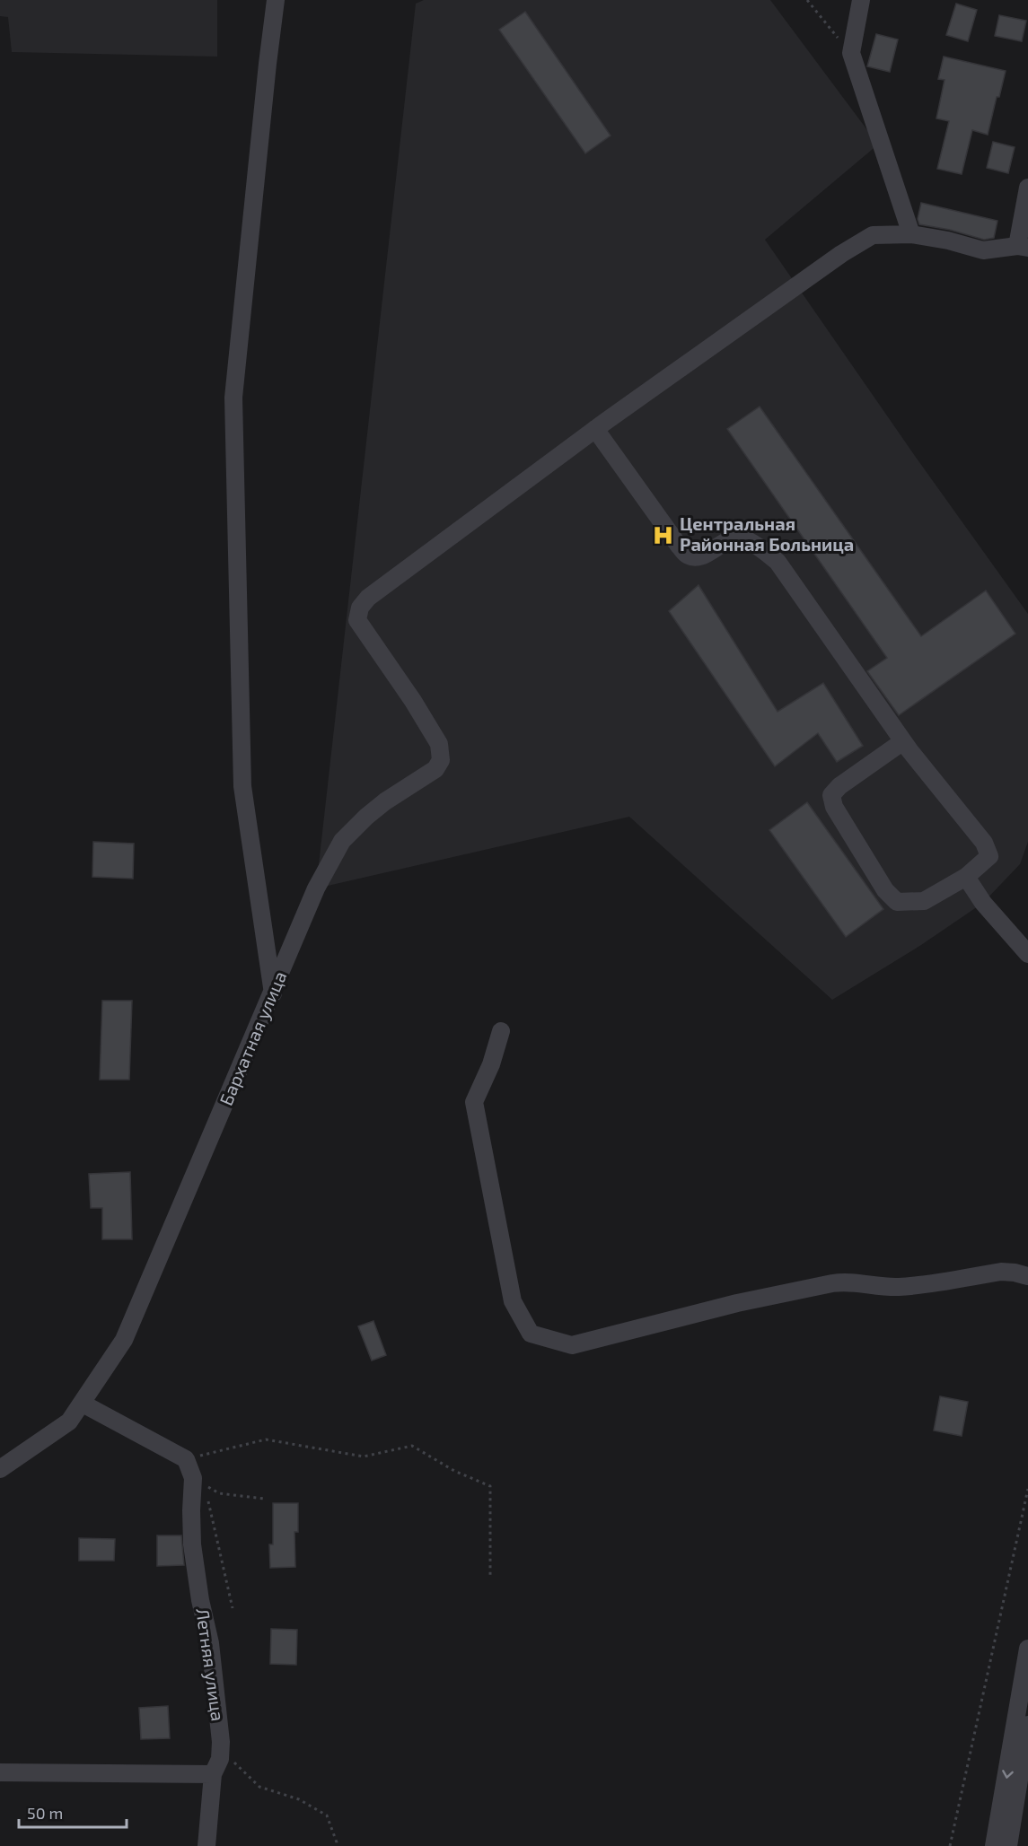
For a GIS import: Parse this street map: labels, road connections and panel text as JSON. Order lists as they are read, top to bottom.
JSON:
{
  "streets": {
    "street": ["Бархатная улица", "Летняя улица"]
  },
  "places": {
    "hospital": ["Центральная Районная Больница"]
  },
  "scale_bar": "50 m"
}
